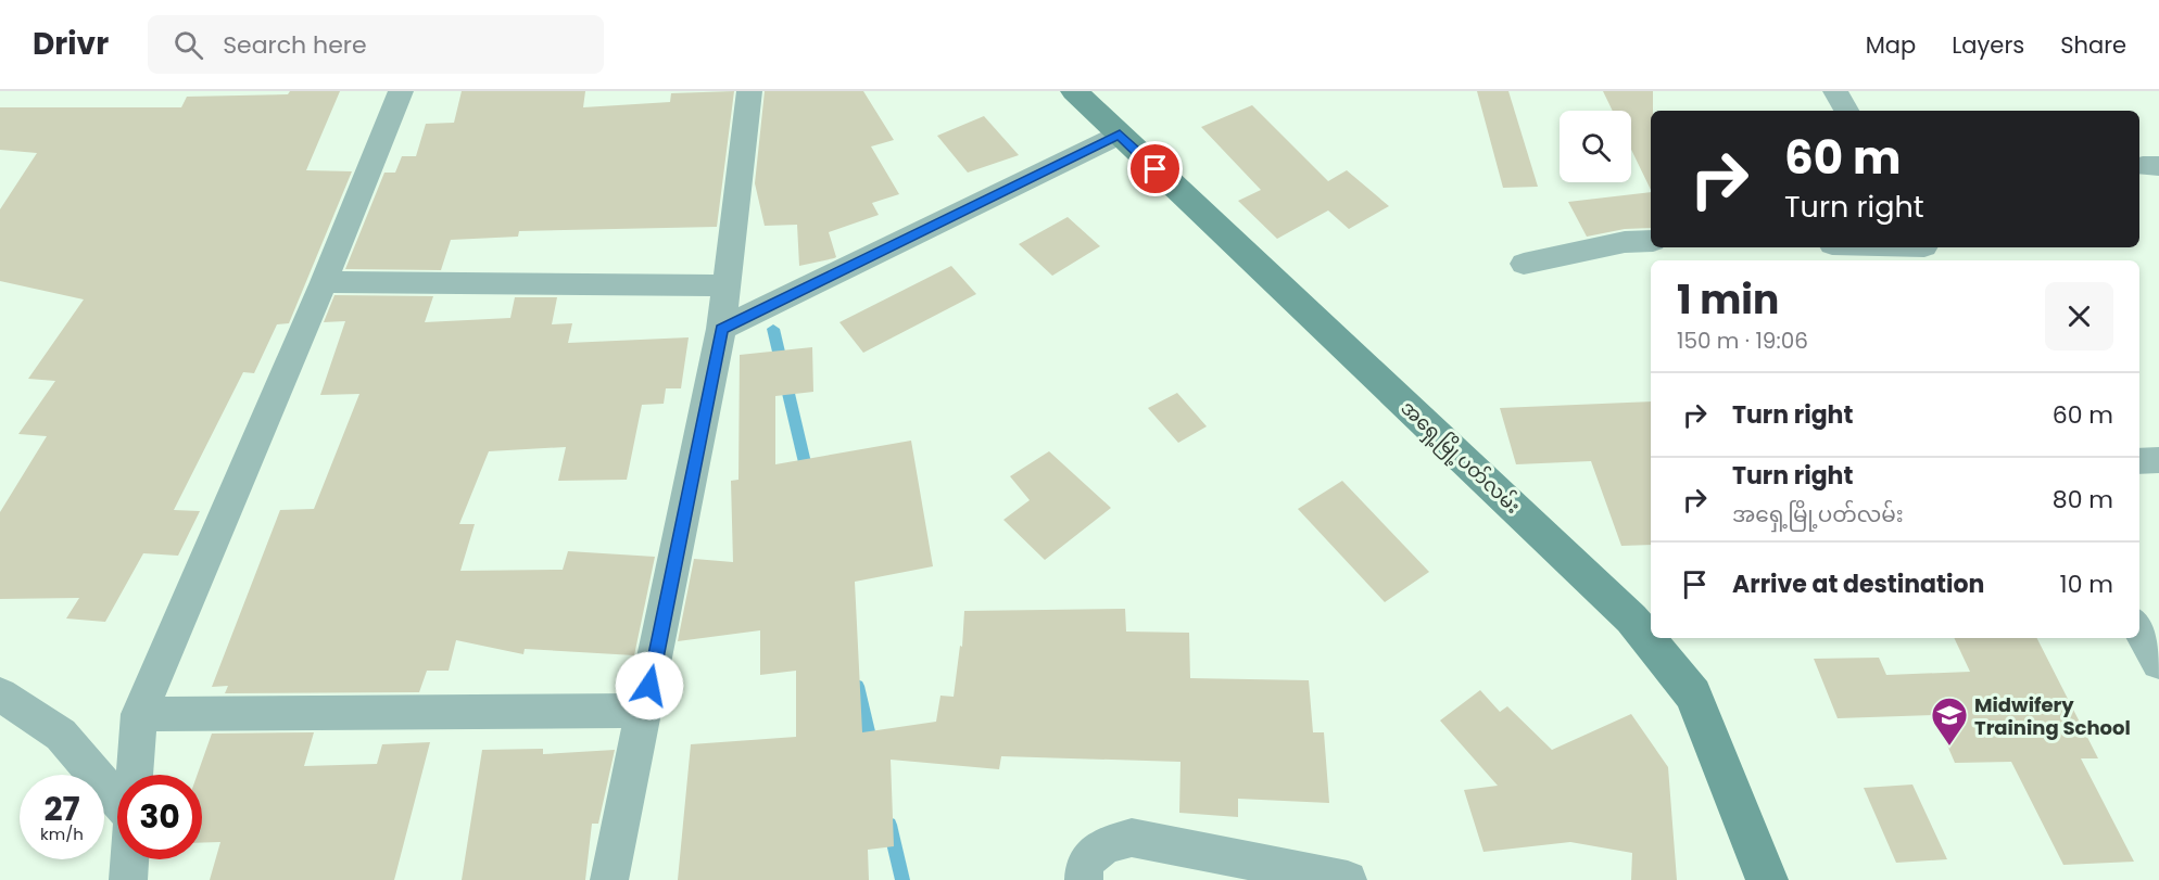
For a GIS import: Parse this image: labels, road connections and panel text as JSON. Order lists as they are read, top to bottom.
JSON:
{
  "streets": {
    "street": ["အရှေ့မြို့ပတ်လမ်း"]
  },
  "places": {
    "school or university": ["Midwifery Training School"]
  },
  "page": {
    "header": "Drivr",
    "search": "Search here",
    "nav": ["Map", "Layers", "Share"],
    "turn": ["60 m", "Turn right"],
    "heading": ["1 min", "150 m · 19:06"],
    "list": [
      {
        "name": "Turn right",
        "value": "60 m"
      },
      {
        "name": "Turn right",
        "note": "အရှေ့မြို့ပတ်လမ်း",
        "value": "80 m"
      },
      {
        "name": "Arrive at destination",
        "value": "10 m"
      }
    ],
    "speed": "27 km/h",
    "limit": "30"
  }
}
